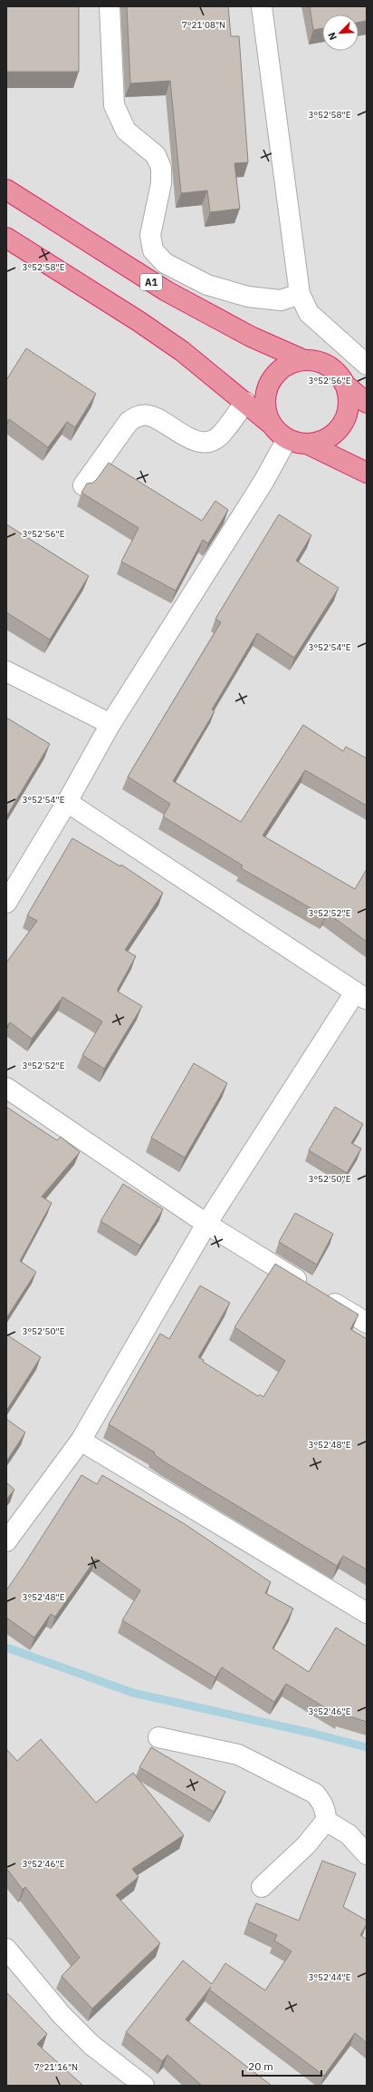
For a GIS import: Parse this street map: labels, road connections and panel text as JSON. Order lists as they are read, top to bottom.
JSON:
{
  "streets": {
    "highway": ["A1"]
  },
  "scale_bar": "20 m",
  "north": "bottom left",
  "coordinates": [
    "7°21'08\"N",
    "3°52'58\"E",
    "3°52'56\"E",
    "3°52'54\"E",
    "3°52'52\"E",
    "3°52'50\"E",
    "3°52'48\"E",
    "3°52'46\"E",
    "3°52'44\"E",
    "7°21'16\"N"
  ]
}
